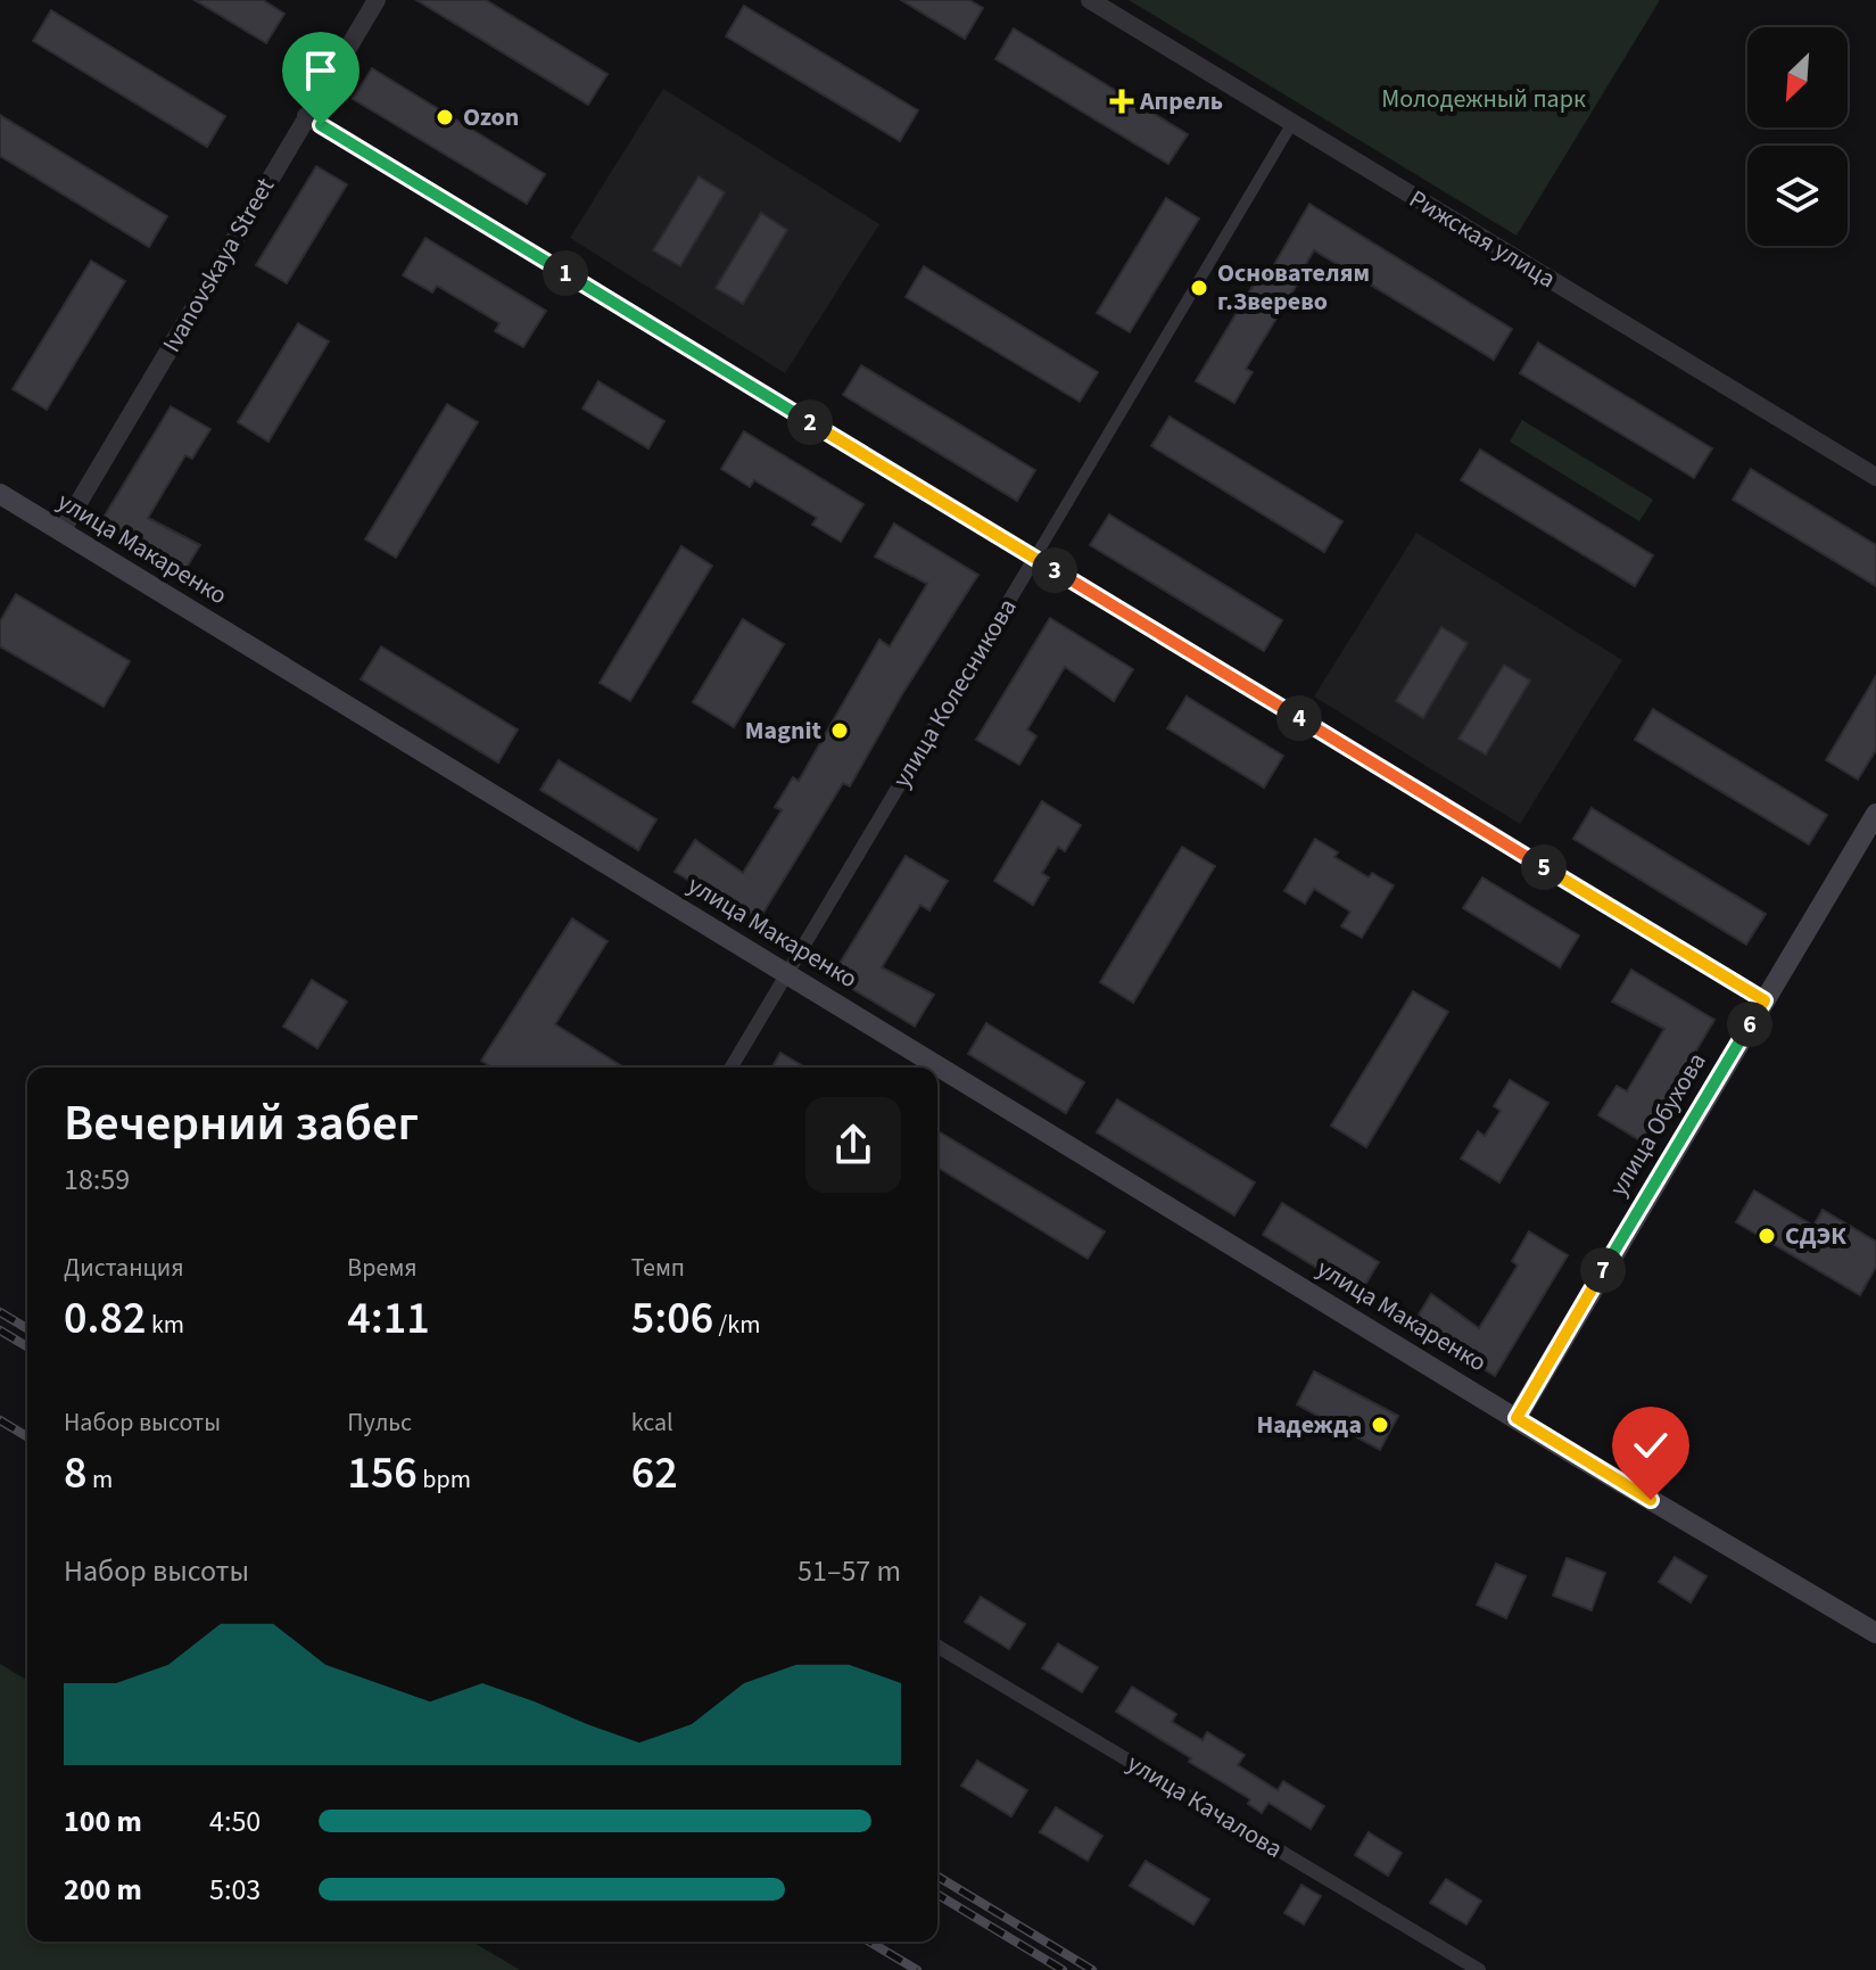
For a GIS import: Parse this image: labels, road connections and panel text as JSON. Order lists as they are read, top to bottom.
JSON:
{
  "streets": {
    "main road": ["улица Макаренко", "улица Обухова"],
    "street": [
      "Рижская улица",
      "Ivanovskaya Street",
      "улица Колесникова",
      "улица Качалова"
    ]
  },
  "crossings": [
    ["Рижская улица", "улица Колесникова"],
    ["Ivanovskaya Street", "улица Макаренко"],
    ["улица Макаренко", "улица Колесникова"],
    ["улица Макаренко", "улица Обухова"]
  ],
  "parks": ["Молодежный парк"],
  "places": {
    "health": ["Апрель"],
    "other": [
      "Ozon",
      "Основателям г.Зверево",
      "Magnit",
      "СДЭК",
      "Надежда"
    ]
  },
  "north": "bottom left",
  "page": {
    "pins": [
      "1",
      "2",
      "3",
      "4",
      "5",
      "6",
      "7"
    ],
    "heading": ["Вечерний забег", "18:59"],
    "stats": [
      ["Дистанция", "0.82 km"],
      ["Время", "4:11"],
      ["Темп", "5:06 /km"],
      ["Набор высоты", "8 m"],
      ["Пульс", "156 bpm"],
      ["kcal", "62"]
    ],
    "chart": ["Набор высоты", "51–57 m"],
    "list": [
      {
        "name": "100 m",
        "note": "4:50"
      },
      {
        "name": "200 m",
        "note": "5:03"
      }
    ]
  }
}
